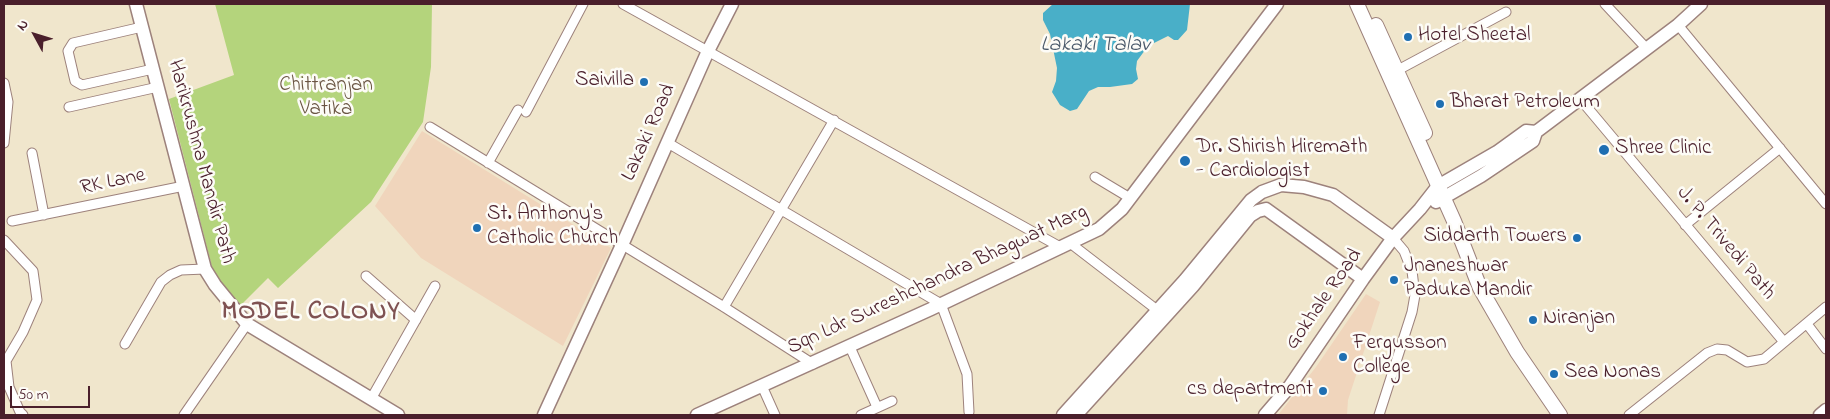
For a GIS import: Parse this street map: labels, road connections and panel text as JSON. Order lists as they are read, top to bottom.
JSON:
{
  "streets": {
    "street": [
      "Lakaki Road",
      "Harikrushna Mandir Path",
      "RK Lane",
      "J. P. Trivedi Path",
      "Sqn Ldr Sureshchandra Bhagwat Marg",
      "Gokhale Road"
    ]
  },
  "crossings": [
    ["Harikrushna Mandir Path", "RK Lane"]
  ],
  "districts": ["MODEL COLONY"],
  "water": ["Lakaki Talav"],
  "parks": ["Chittranjan Vatika"],
  "places": [
    "Hotel Sheetal",
    "Saivilla",
    "Bharat Petroleum",
    "Shree Clinic",
    "Dr. Shirish Hiremath - Cardiologist",
    "St. Anthony's Catholic Church",
    "Siddarth Towers",
    "Jnaneshwar Paduka Mandir",
    "Niranjan",
    "Fergusson College",
    "Sea Nonas",
    "cs department"
  ],
  "scale_bar": "50 m",
  "north": "top left"
}
